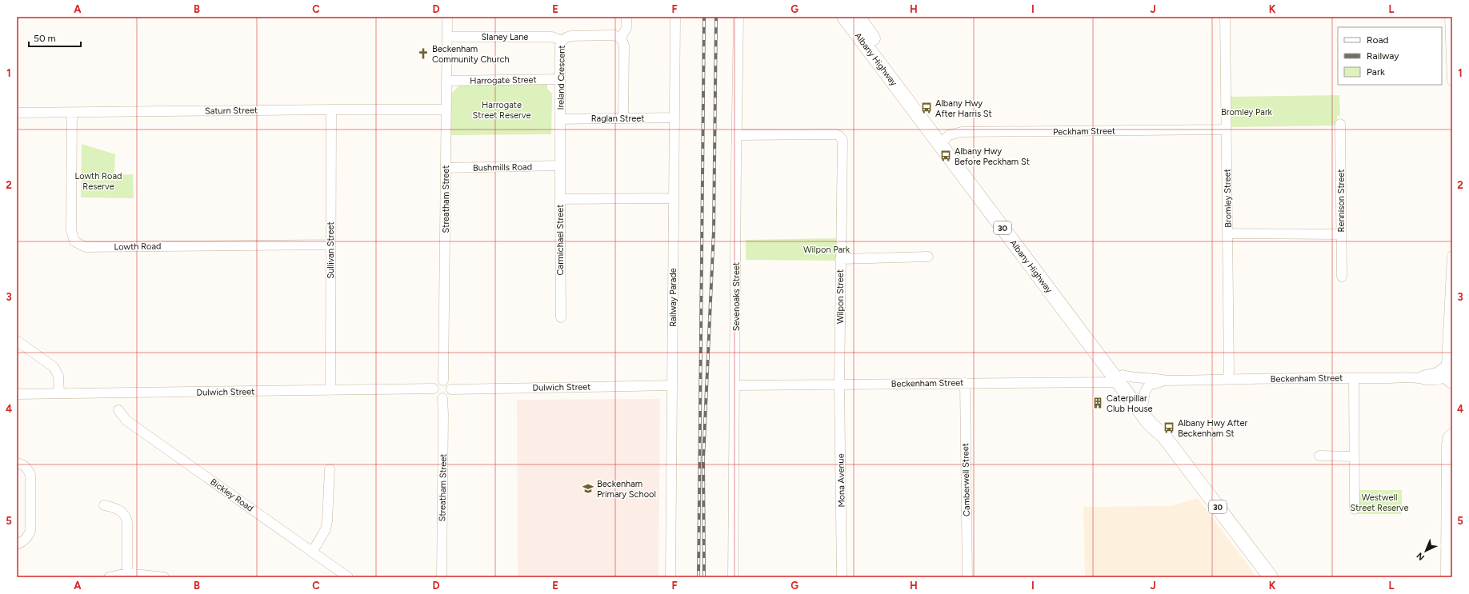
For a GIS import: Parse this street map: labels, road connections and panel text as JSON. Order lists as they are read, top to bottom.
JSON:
{
  "streets": {
    "highway": ["Albany Highway", "30"],
    "street": [
      "Slaney Lane",
      "Ireland Crescent",
      "Harrogate Street",
      "Saturn Street",
      "Raglan Street",
      "Peckham Street",
      "Bushmills Road",
      "Bromley Street",
      "Streatham Street",
      "Rennison Street",
      "Carmichael Street",
      "Lowth Road",
      "Sullivan Street",
      "Sevenoaks Street",
      "Wilpon Street",
      "Railway Parade",
      "Beckenham Street",
      "Dulwich Street",
      "Camberwell Street",
      "Mona Avenue",
      "Bickley Road"
    ]
  },
  "crossings": [
    ["Slaney Lane", "Ireland Crescent"],
    ["Slaney Lane", "Streatham Street"],
    ["Albany Highway", "Peckham Street"],
    ["Albany Highway", "Beckenham Street"],
    ["Ireland Crescent", "Harrogate Street"],
    ["Ireland Crescent", "Raglan Street"],
    ["Ireland Crescent", "Bushmills Road"],
    ["Ireland Crescent", "Carmichael Street"],
    ["Harrogate Street", "Streatham Street"],
    ["Saturn Street", "Streatham Street"],
    ["Saturn Street", "Lowth Road"],
    ["Saturn Street", "Sullivan Street"],
    ["Raglan Street", "Railway Parade"],
    ["Peckham Street", "Bromley Street"],
    ["Bushmills Road", "Streatham Street"],
    ["Bromley Street", "Beckenham Street"],
    ["Streatham Street", "Dulwich Street"],
    ["Carmichael Street", "Railway Parade"],
    ["Lowth Road", "Sullivan Street"],
    ["Sullivan Street", "Dulwich Street"],
    ["Sevenoaks Street", "Wilpon Street"],
    ["Sevenoaks Street", "Beckenham Street"],
    ["Wilpon Street", "Beckenham Street"],
    ["Wilpon Street", "Mona Avenue"],
    ["Railway Parade", "Dulwich Street"],
    ["Beckenham Street", "Camberwell Street"],
    ["Beckenham Street", "Mona Avenue"]
  ],
  "parks": [
    "Harrogate Street Reserve",
    "Bromley Park",
    "Lowth Road Reserve",
    "Wilpon Park",
    "Westwell Street Reserve"
  ],
  "places": {
    "church": ["Beckenham Community Church"],
    "bus stop": ["Albany Hwy After Harris St", "Albany Hwy Before Peckham St", "Albany Hwy After Beckenham St"],
    "building": ["Caterpillar Club House"],
    "school or university": ["Beckenham Primary School"]
  },
  "legend": ["Road", "Railway", "Park"],
  "scale_bar": "50 m",
  "north": "bottom left",
  "grid": {
    "columns": [
      "A",
      "B",
      "C",
      "D",
      "E",
      "F",
      "G",
      "H",
      "I",
      "J",
      "K",
      "L"
    ],
    "rows": [
      "1",
      "2",
      "3",
      "4",
      "5"
    ]
  }
}
